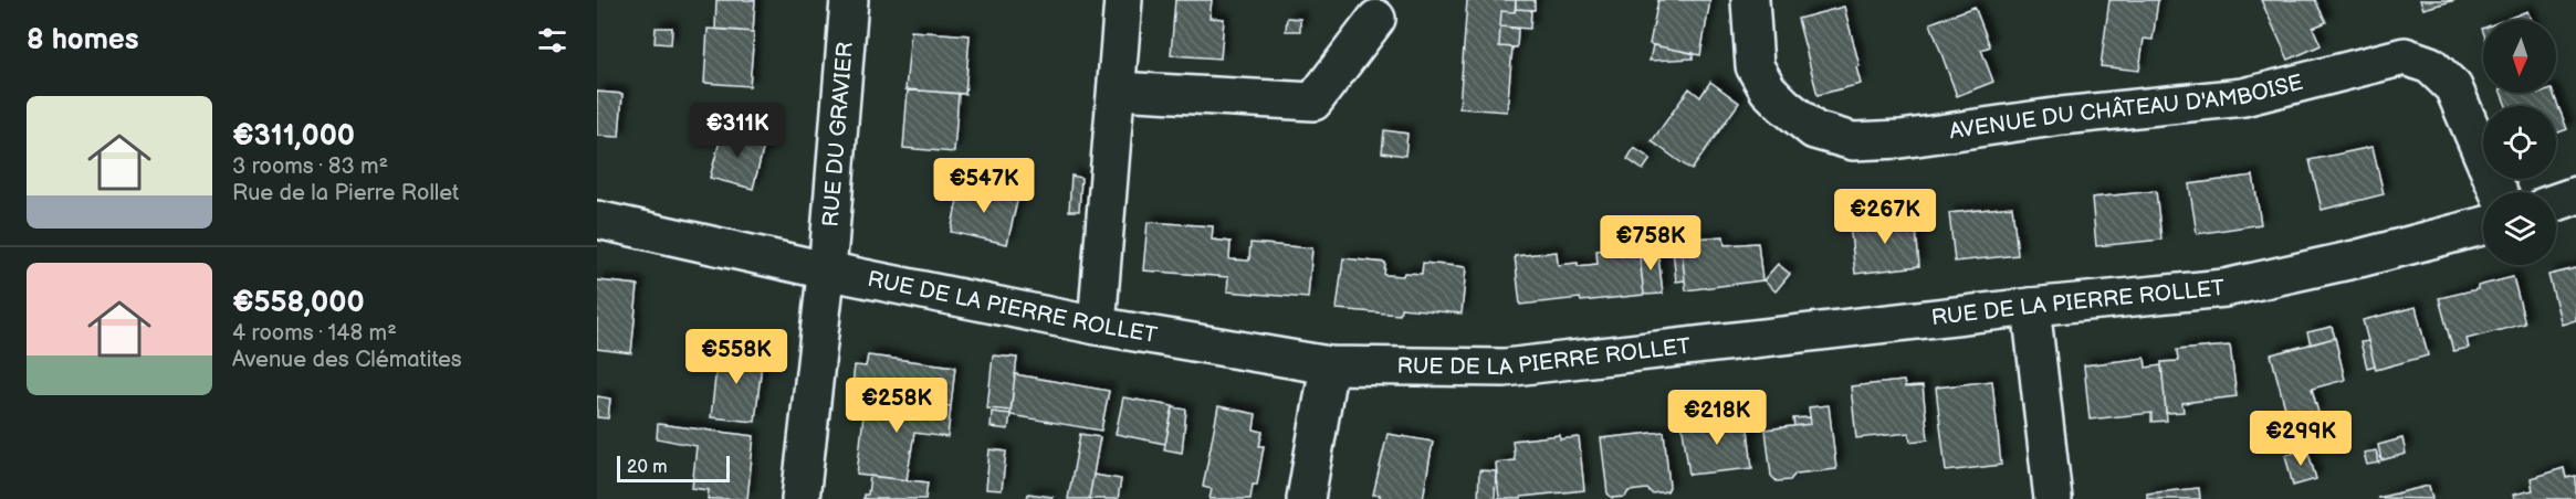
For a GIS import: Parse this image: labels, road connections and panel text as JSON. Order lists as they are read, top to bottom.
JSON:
{
  "streets": {
    "street": ["AVENUE DU CHÂTEAU D'AMBOISE", "RUE DU GRAVIER", "RUE DE LA PIERRE ROLLET"]
  },
  "crossings": [
    ["RUE DU GRAVIER", "RUE DE LA PIERRE ROLLET"]
  ],
  "scale_bar": "20 m",
  "north": "bottom",
  "page": {
    "heading": "8 homes",
    "list": [
      {
        "name": "€311,000",
        "note": "3 rooms · 83 m² · Rue de la Pierre Rollet"
      },
      {
        "name": "€558,000",
        "note": "4 rooms · 148 m² · Avenue des Clématites"
      }
    ],
    "price": [
      "€311K",
      "€547K",
      "€267K",
      "€758K",
      "€558K",
      "€258K",
      "€218K",
      "€299K"
    ],
    "scale": "20 m"
  }
}
